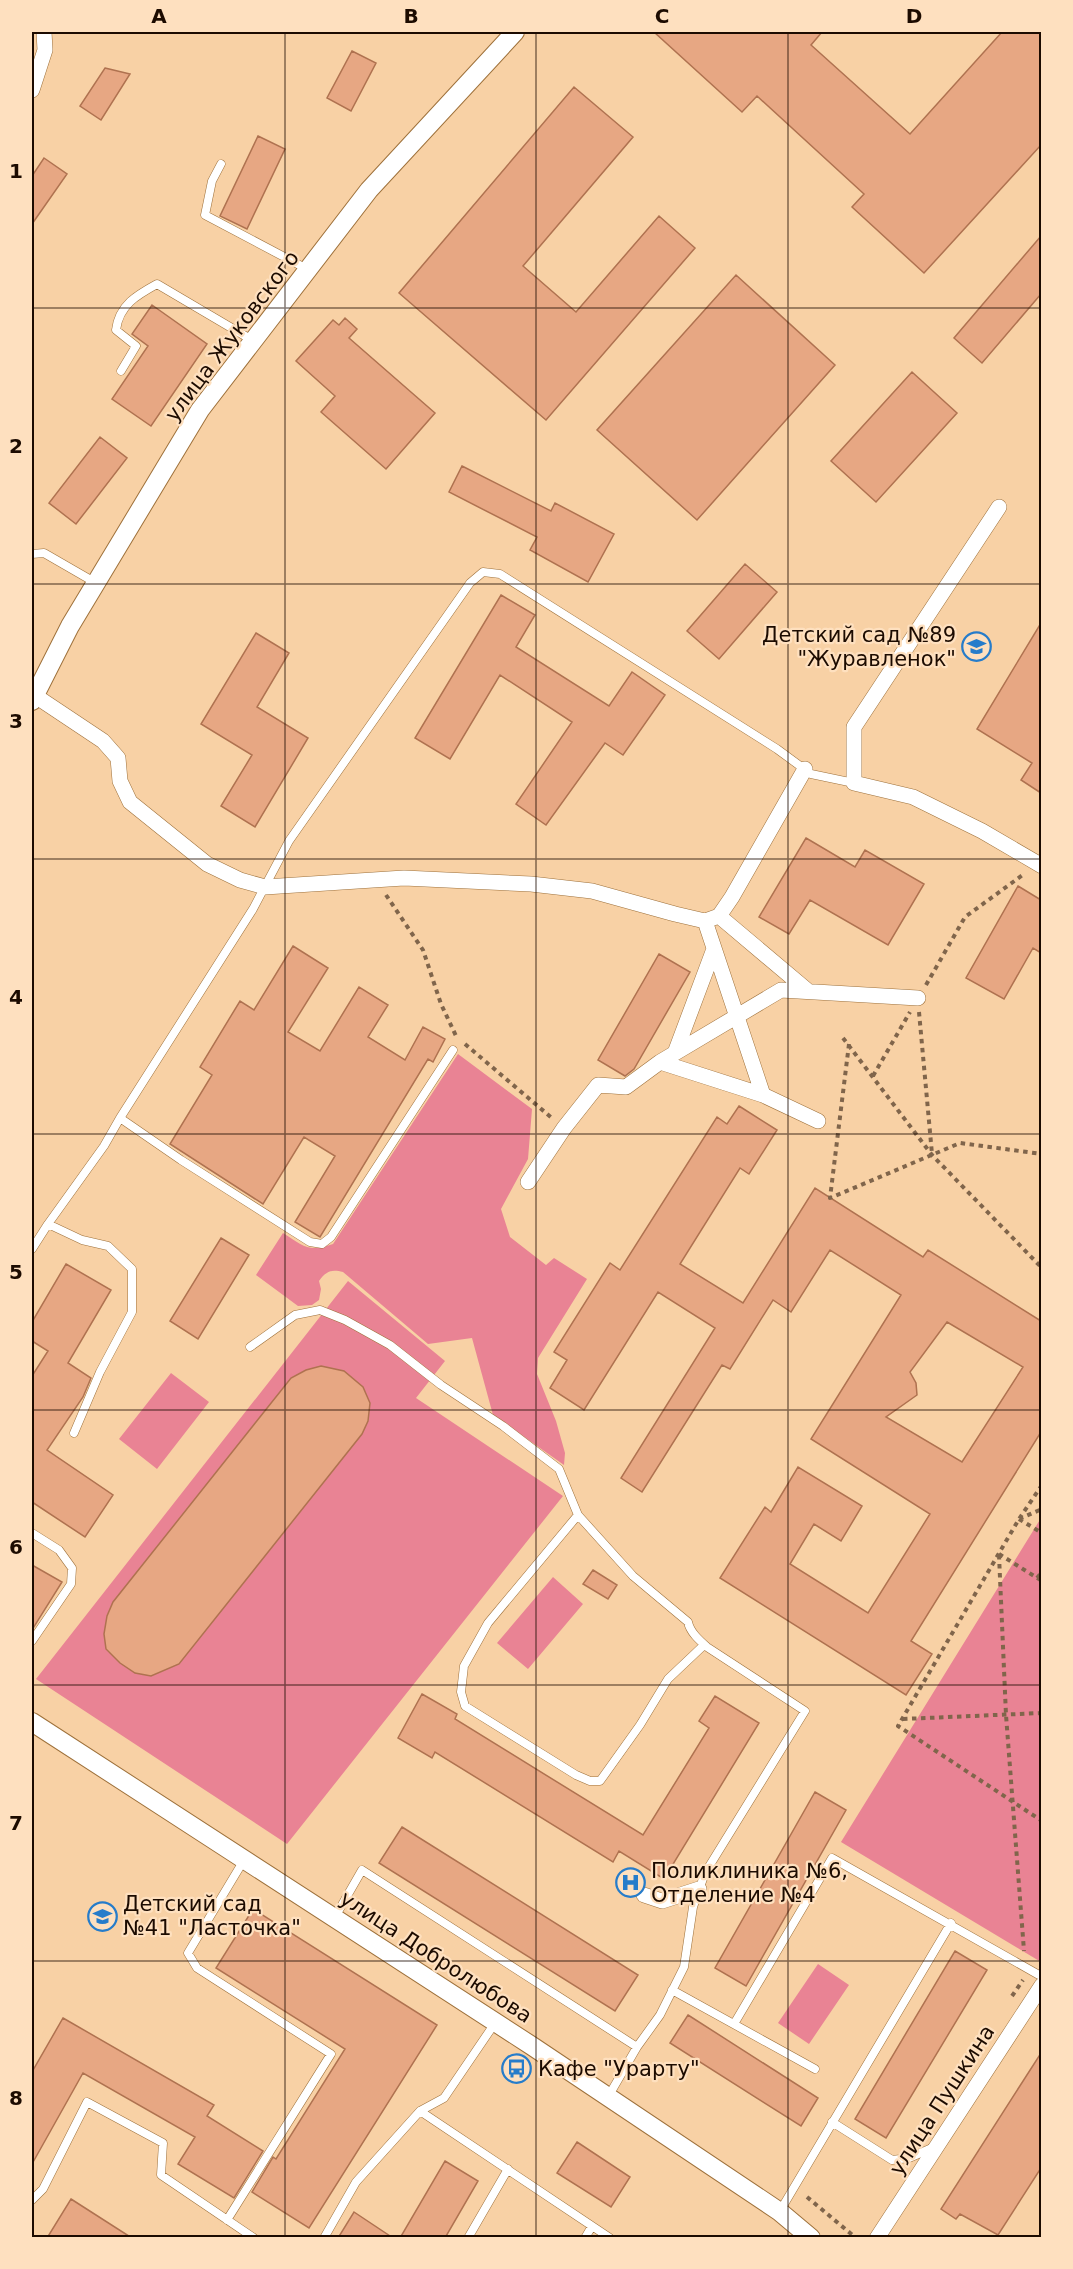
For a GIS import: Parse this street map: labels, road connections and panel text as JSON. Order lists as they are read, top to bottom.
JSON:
{
  "streets": {
    "street": ["улица Жуковского", "улица Добролюбова", "улица Пушкина"]
  },
  "places": {
    "school or university": ["Детский сад №89 \"Журавленок\"", "Детский сад №41 \"Ласточка\""],
    "hospital": ["Поликлиника №6, Отделение №4"],
    "bus stop": ["Кафе \"Урарту\""]
  },
  "grid": {
    "columns": [
      "A",
      "B",
      "C",
      "D"
    ],
    "rows": [
      "1",
      "2",
      "3",
      "4",
      "5",
      "6",
      "7",
      "8"
    ]
  }
}
